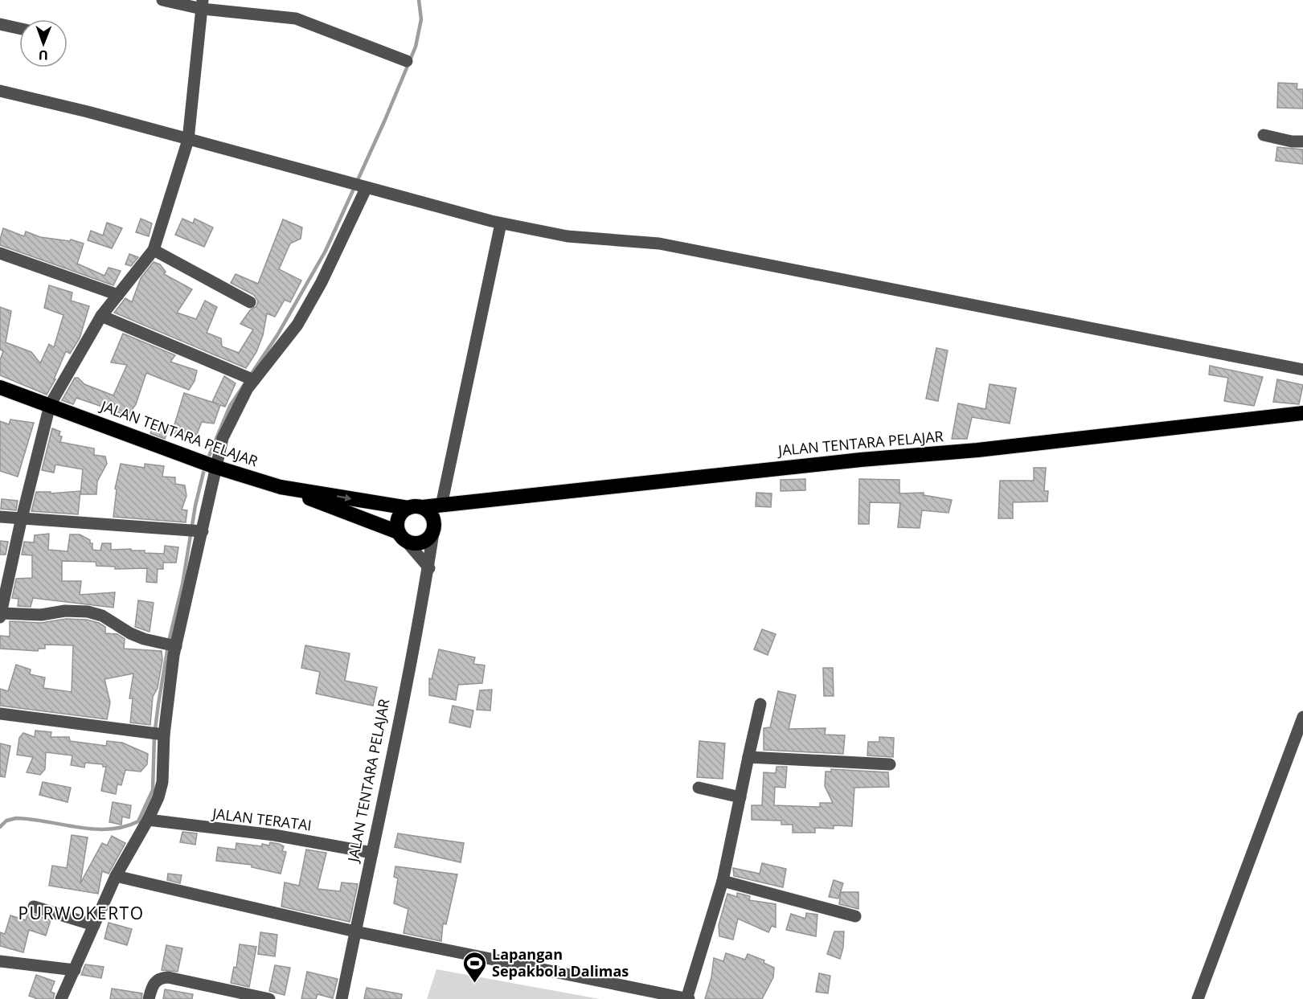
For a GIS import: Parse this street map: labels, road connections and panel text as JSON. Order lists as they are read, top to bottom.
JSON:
{
  "streets": {
    "highway": ["JALAN TENTARA PELAJAR"],
    "street": ["JALAN TERATAI"]
  },
  "crossings": [
    ["JALAN TENTARA PELAJAR", "JALAN TERATAI"]
  ],
  "districts": ["PURWOKERTO"],
  "places": {
    "sports": ["Lapangan Sepakbola Dalimas"]
  },
  "north": "bottom"
}
